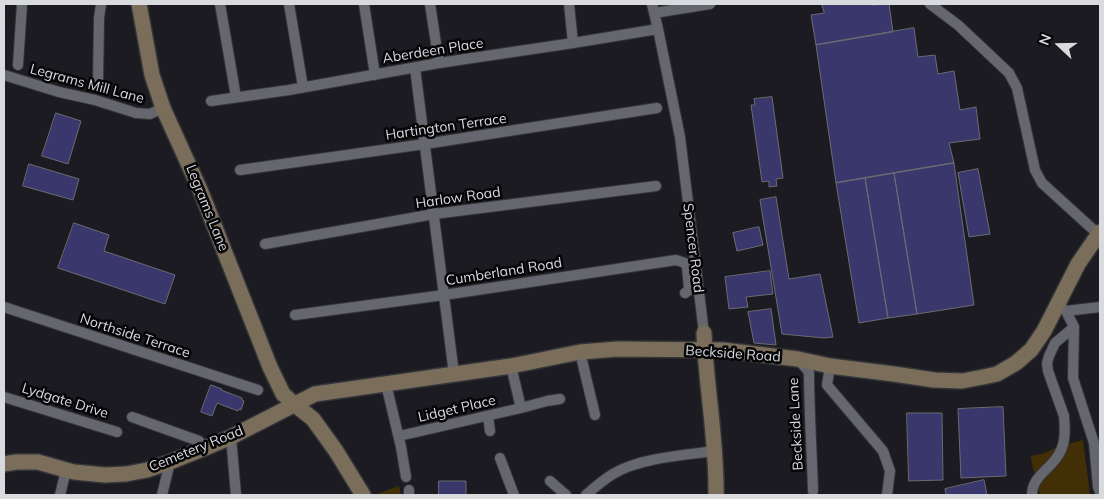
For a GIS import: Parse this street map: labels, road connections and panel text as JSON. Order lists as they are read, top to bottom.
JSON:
{
  "streets": {
    "street": [
      "Aberdeen Place",
      "Legrams Mill Lane",
      "Hartington Terrace",
      "Harlow Road",
      "Legrams Lane",
      "Spencer Road",
      "Cumberland Road",
      "Northside Terrace",
      "Beckside Road",
      "Lydgate Drive",
      "Lidget Place",
      "Beckside Lane",
      "Cemetery Road"
    ]
  },
  "crossings": [
    ["Aberdeen Place", "Spencer Road"],
    ["Legrams Mill Lane", "Legrams Lane"],
    ["Legrams Lane", "Beckside Road"],
    ["Legrams Lane", "Cemetery Road"],
    ["Spencer Road", "Beckside Road"],
    ["Beckside Road", "Beckside Lane"],
    ["Beckside Road", "Cemetery Road"]
  ],
  "north": "left"
}
